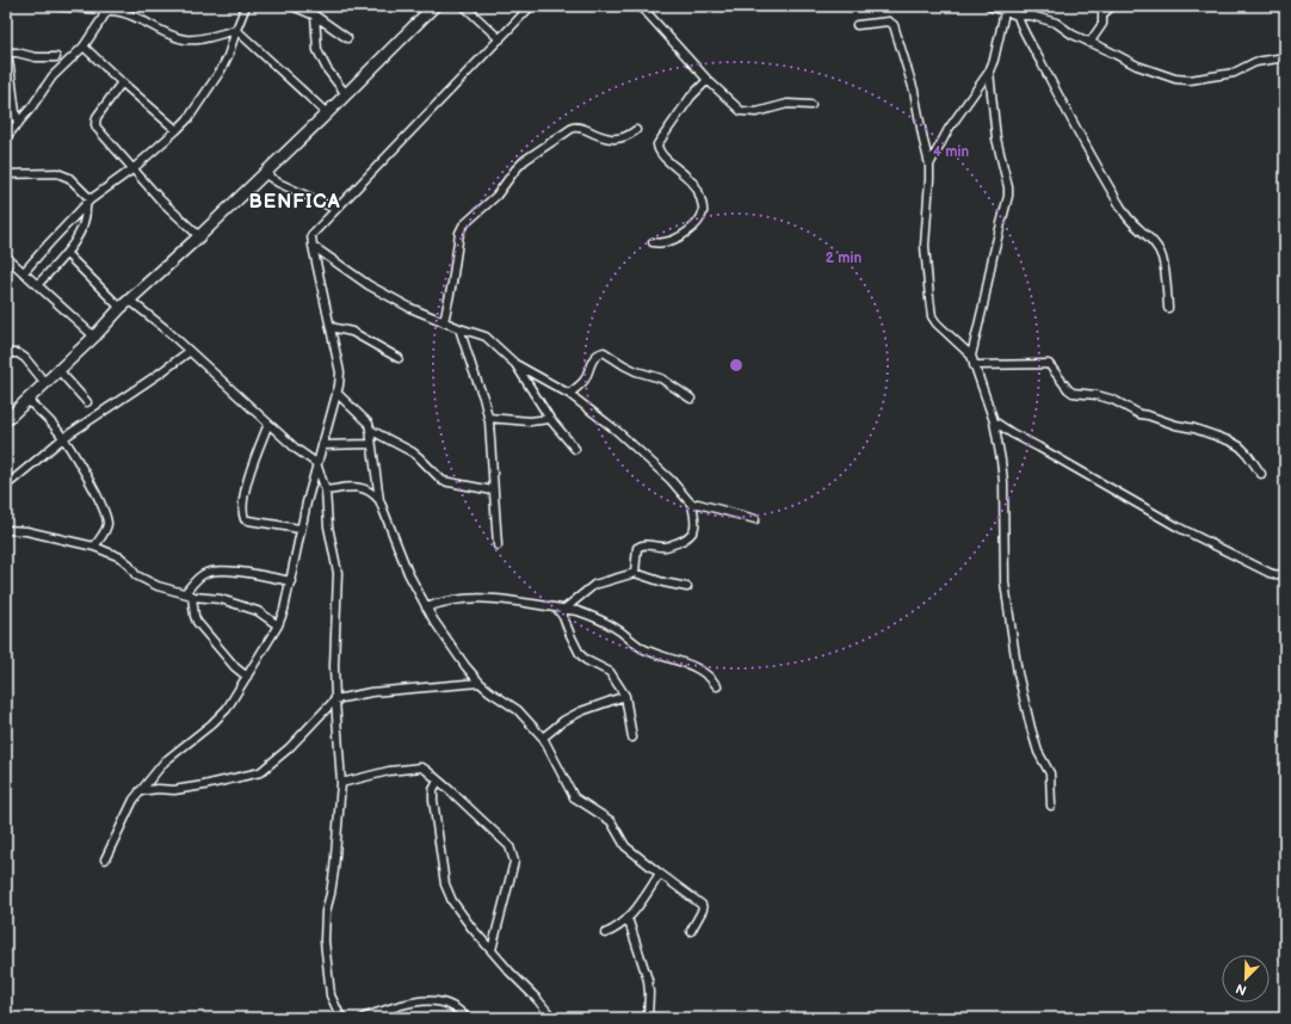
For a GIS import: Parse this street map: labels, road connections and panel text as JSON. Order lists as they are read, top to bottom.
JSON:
{
  "districts": ["BENFICA"],
  "north": "bottom left",
  "rings": ["4 min", "2 min"]
}
